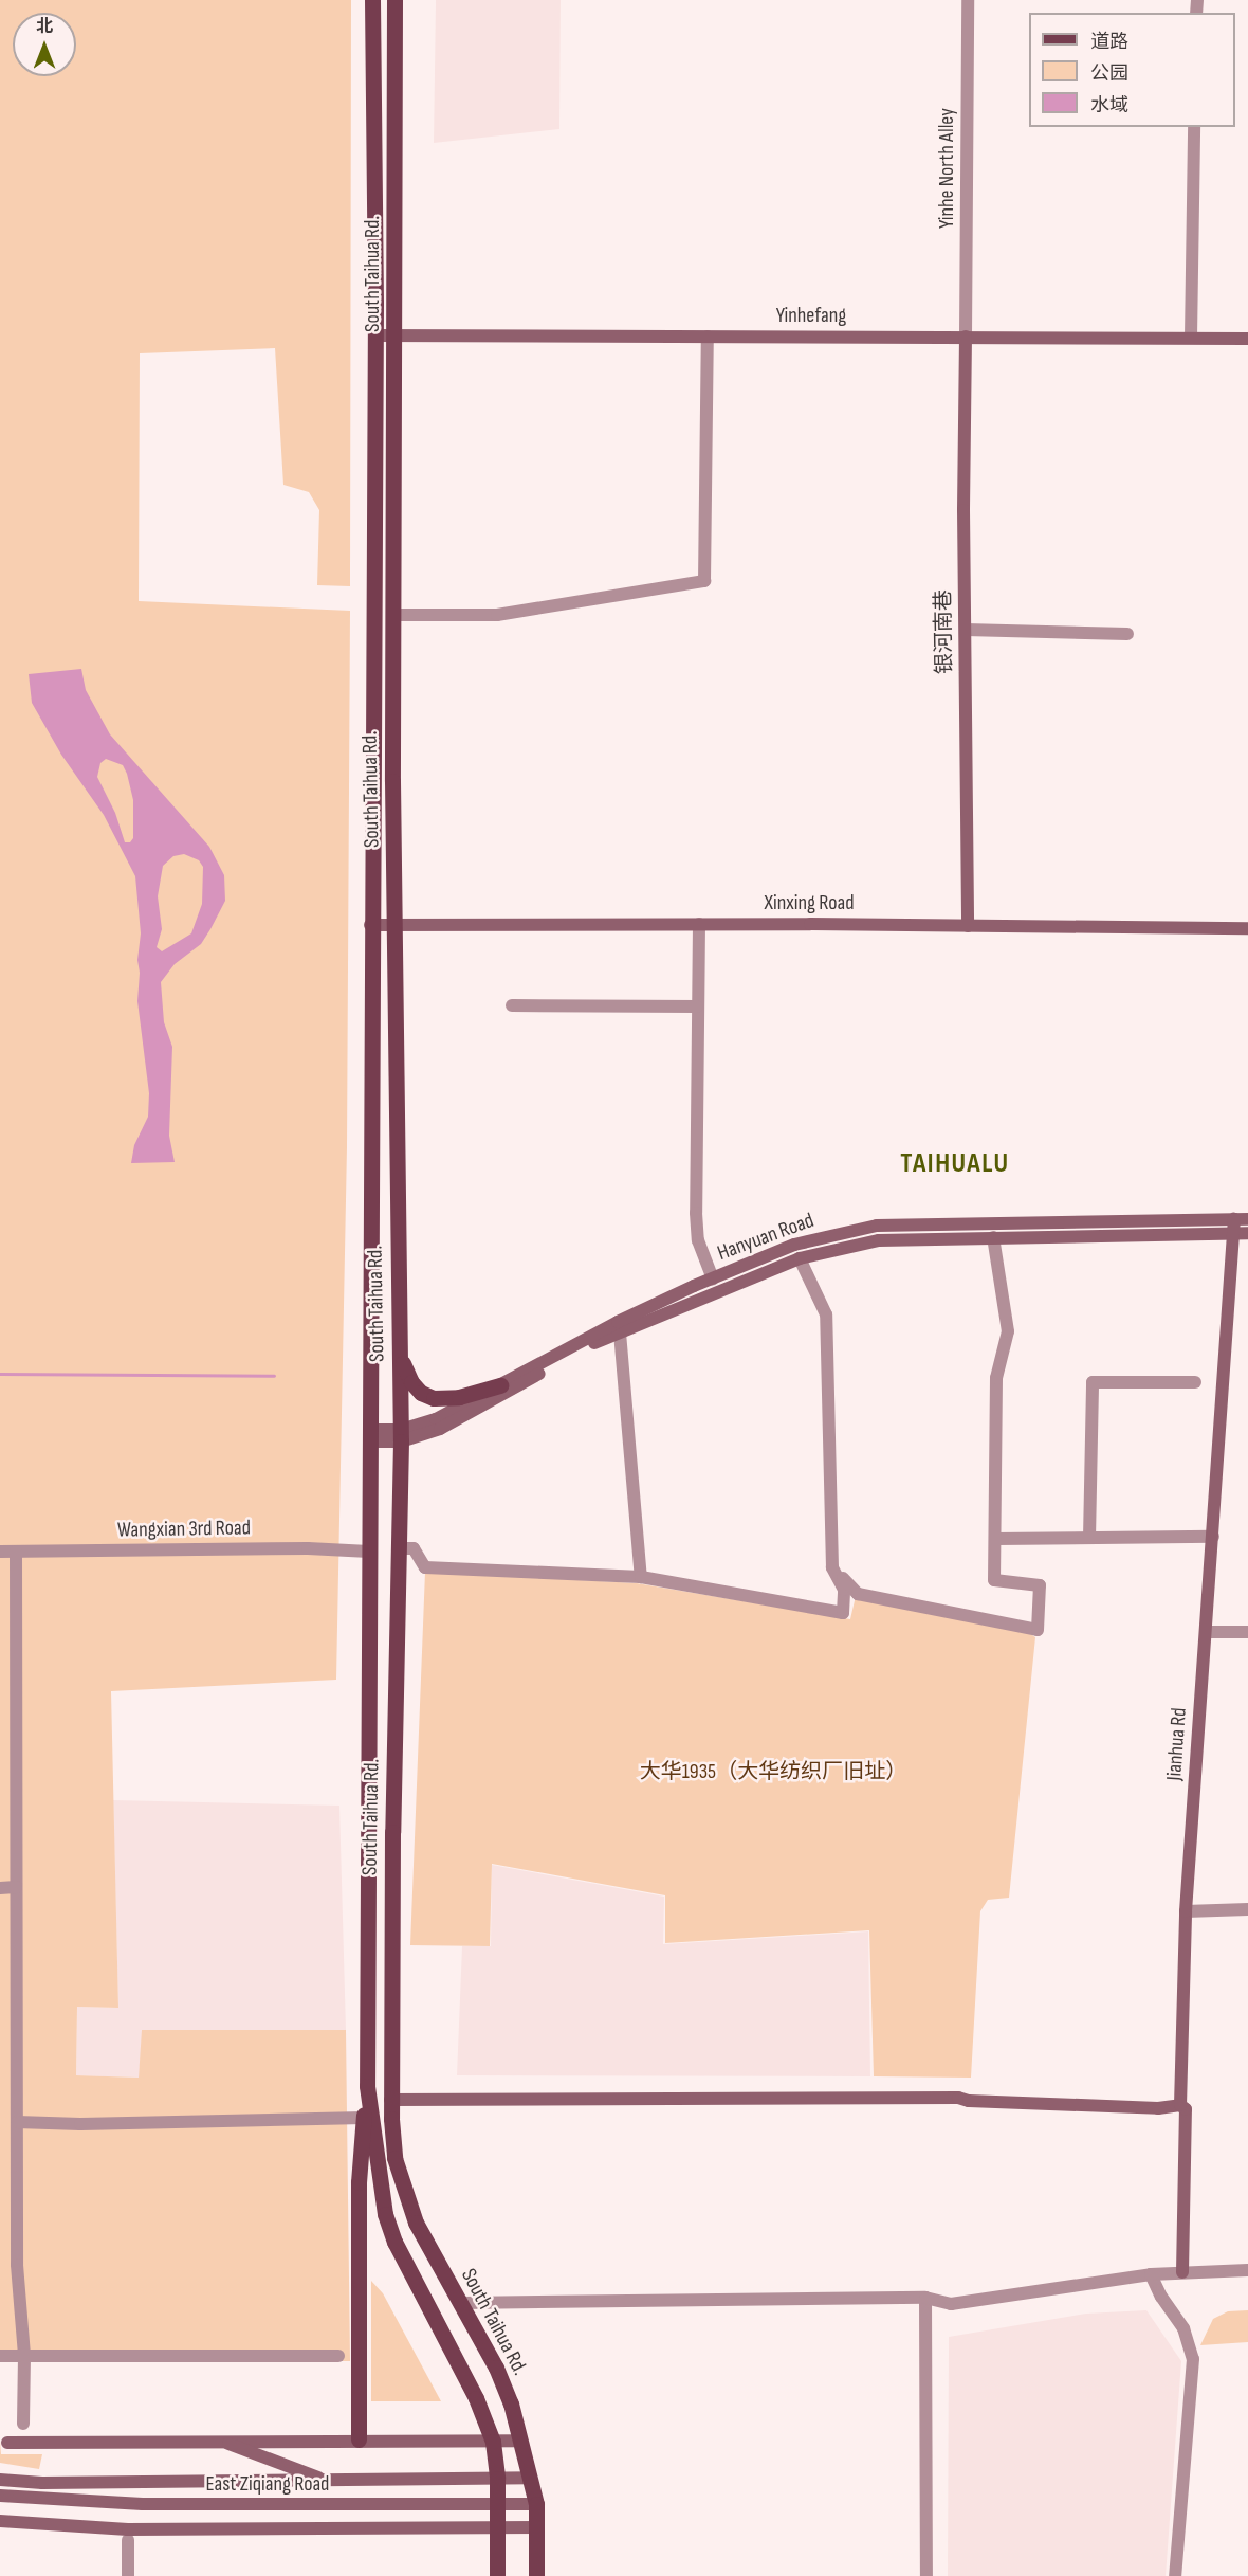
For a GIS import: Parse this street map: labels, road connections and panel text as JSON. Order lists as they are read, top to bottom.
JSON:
{
  "streets": {
    "main road": ["South Taihua Rd."],
    "street": [
      "Yinhe North Alley",
      "Yinhefang",
      "银河南巷",
      "Xinxing Road",
      "Hanyuan Road",
      "Wangxian 3rd Road",
      "Jianhua Rd",
      "East Ziqiang Road"
    ]
  },
  "crossings": [
    ["Yinhe North Alley", "Yinhefang"],
    ["Yinhe North Alley", "银河南巷"],
    ["South Taihua Rd.", "Yinhefang"],
    ["South Taihua Rd.", "Xinxing Road"],
    ["South Taihua Rd.", "Hanyuan Road"],
    ["South Taihua Rd.", "Wangxian 3rd Road"],
    ["South Taihua Rd.", "East Ziqiang Road"],
    ["Yinhefang", "银河南巷"],
    ["银河南巷", "Xinxing Road"],
    ["Hanyuan Road", "Jianhua Rd"]
  ],
  "districts": ["TAIHUALU"],
  "parks": ["大华1935（大华纺织厂旧址）"],
  "legend": ["道路", "公园", "水域"],
  "north": "top"
}
